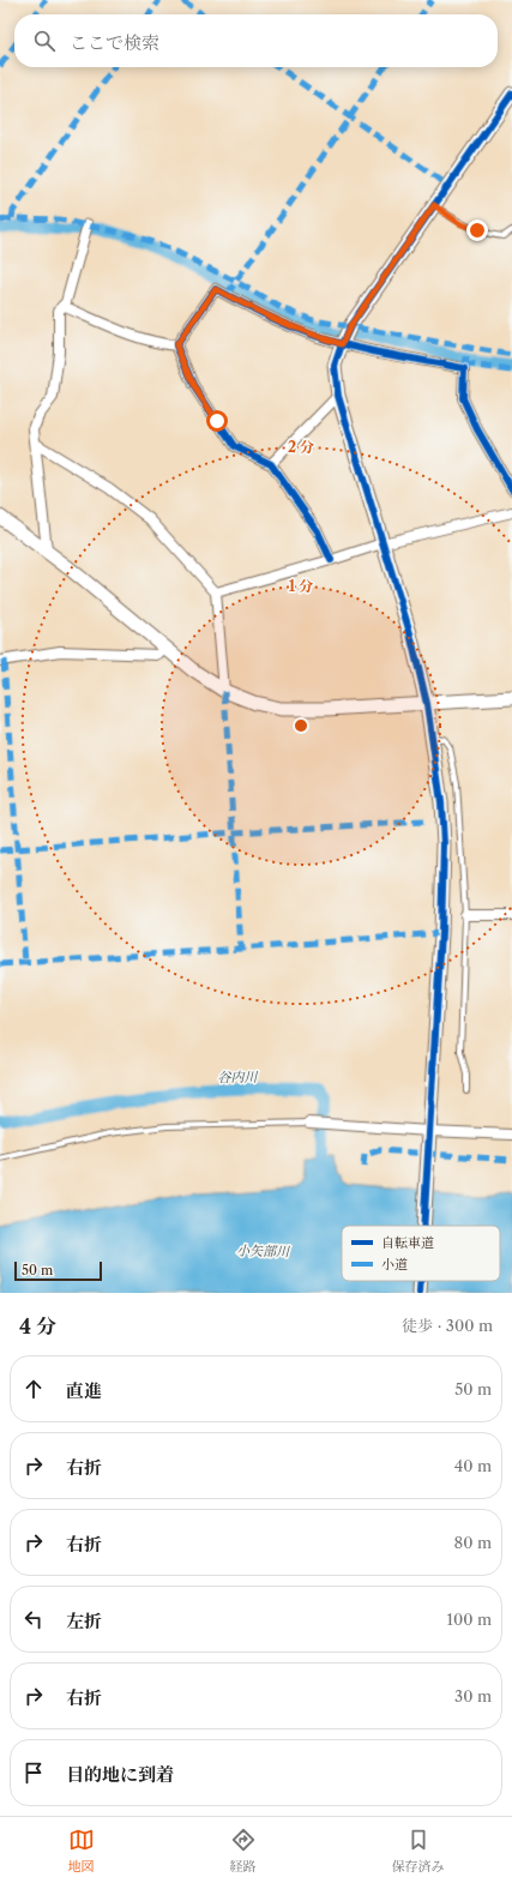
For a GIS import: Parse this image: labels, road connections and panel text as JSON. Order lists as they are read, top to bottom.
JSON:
{
  "water": ["谷内川", "小矢部川"],
  "legend": ["自転車道", "小道"],
  "scale_bar": "50 m",
  "page": {
    "search": "ここで検索",
    "scale": "50 m",
    "heading": ["4 分", "徒歩 · 300 m"],
    "list": [
      ["直進", "50 m"],
      ["右折", "40 m"],
      ["右折", "80 m"],
      ["左折", "100 m"],
      ["右折", "30 m"],
      "目的地に到着"
    ],
    "nav": ["地図", "経路", "保存済み"]
  },
  "rings": ["2 分", "1 分"]
}
